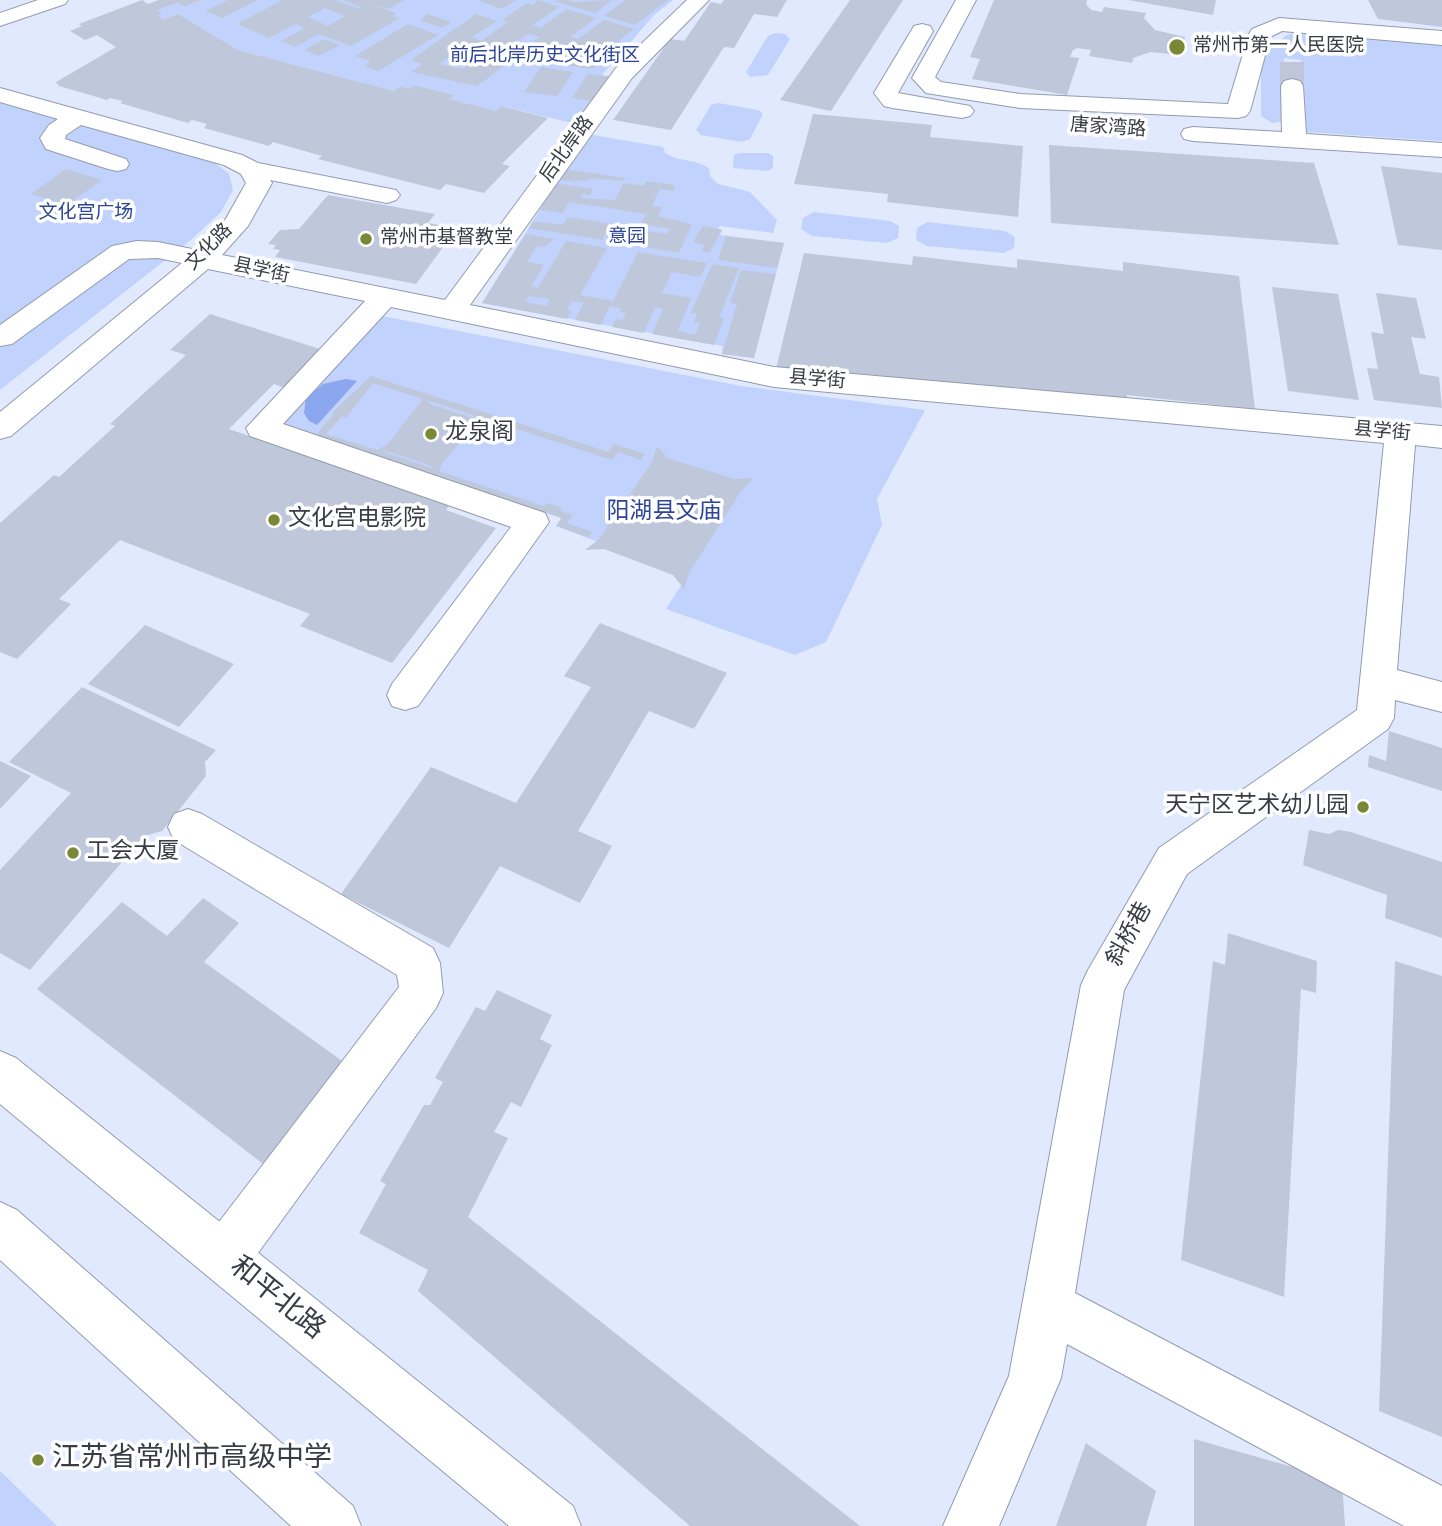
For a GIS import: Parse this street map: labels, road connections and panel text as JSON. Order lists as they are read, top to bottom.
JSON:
{
  "streets": {
    "street": [
      "唐家湾路",
      "后北岸路",
      "文化路",
      "县学街",
      "斜桥巷",
      "和平北路"
    ]
  },
  "crossings": [
    ["后北岸路", "县学街"],
    ["文化路", "县学街"],
    ["县学街", "斜桥巷"]
  ],
  "parks": [
    "前后北岸历史文化街区",
    "文化宫广场",
    "意园",
    "阳湖县文庙"
  ],
  "places": [
    "常州市第一人民医院",
    "常州市基督教堂",
    "龙泉阁",
    "文化宫电影院",
    "天宁区艺术幼儿园",
    "工会大厦",
    "江苏省常州市高级中学"
  ]
}
